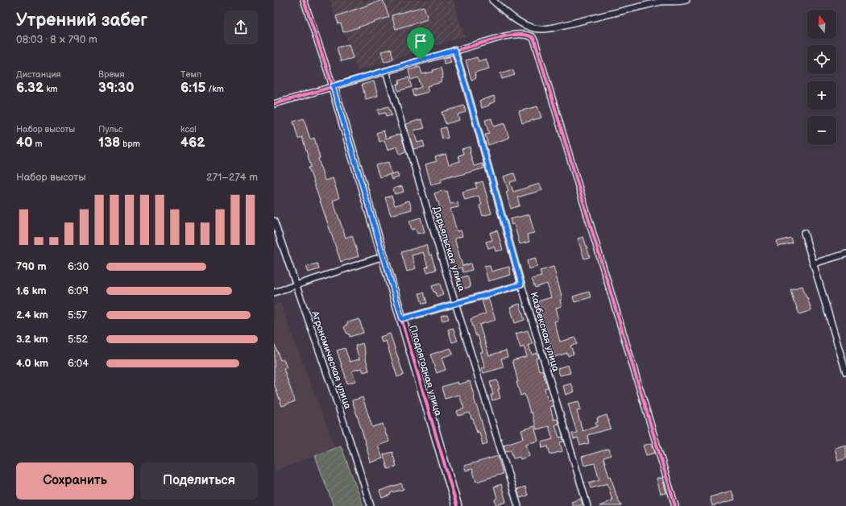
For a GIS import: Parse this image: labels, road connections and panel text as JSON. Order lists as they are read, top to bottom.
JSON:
{
  "streets": {
    "street": [
      "Дарьяльская улица",
      "Казбекская улица",
      "Агрономическая улица",
      "Плодоягодная улица"
    ]
  },
  "north": "top",
  "page": {
    "heading": ["Утренний забег", "08:03 · 8 × 790 m"],
    "map_buttons": ["+", "−"],
    "stats": [
      ["Дистанция", "6.32 km"],
      ["Время", "39:30"],
      ["Темп", "6:15 /km"],
      ["Набор высоты", "40 m"],
      ["Пульс", "138 bpm"],
      ["kcal", "462"]
    ],
    "chart": ["Набор высоты", "271–274 m"],
    "list": [
      {
        "name": "790 m",
        "note": "6:30"
      },
      {
        "name": "1.6 km",
        "note": "6:09"
      },
      {
        "name": "2.4 km",
        "note": "5:57"
      },
      {
        "name": "3.2 km",
        "note": "5:52"
      },
      {
        "name": "4.0 km",
        "note": "6:04"
      }
    ],
    "buttons": ["Сохранить", "Поделиться"]
  }
}
